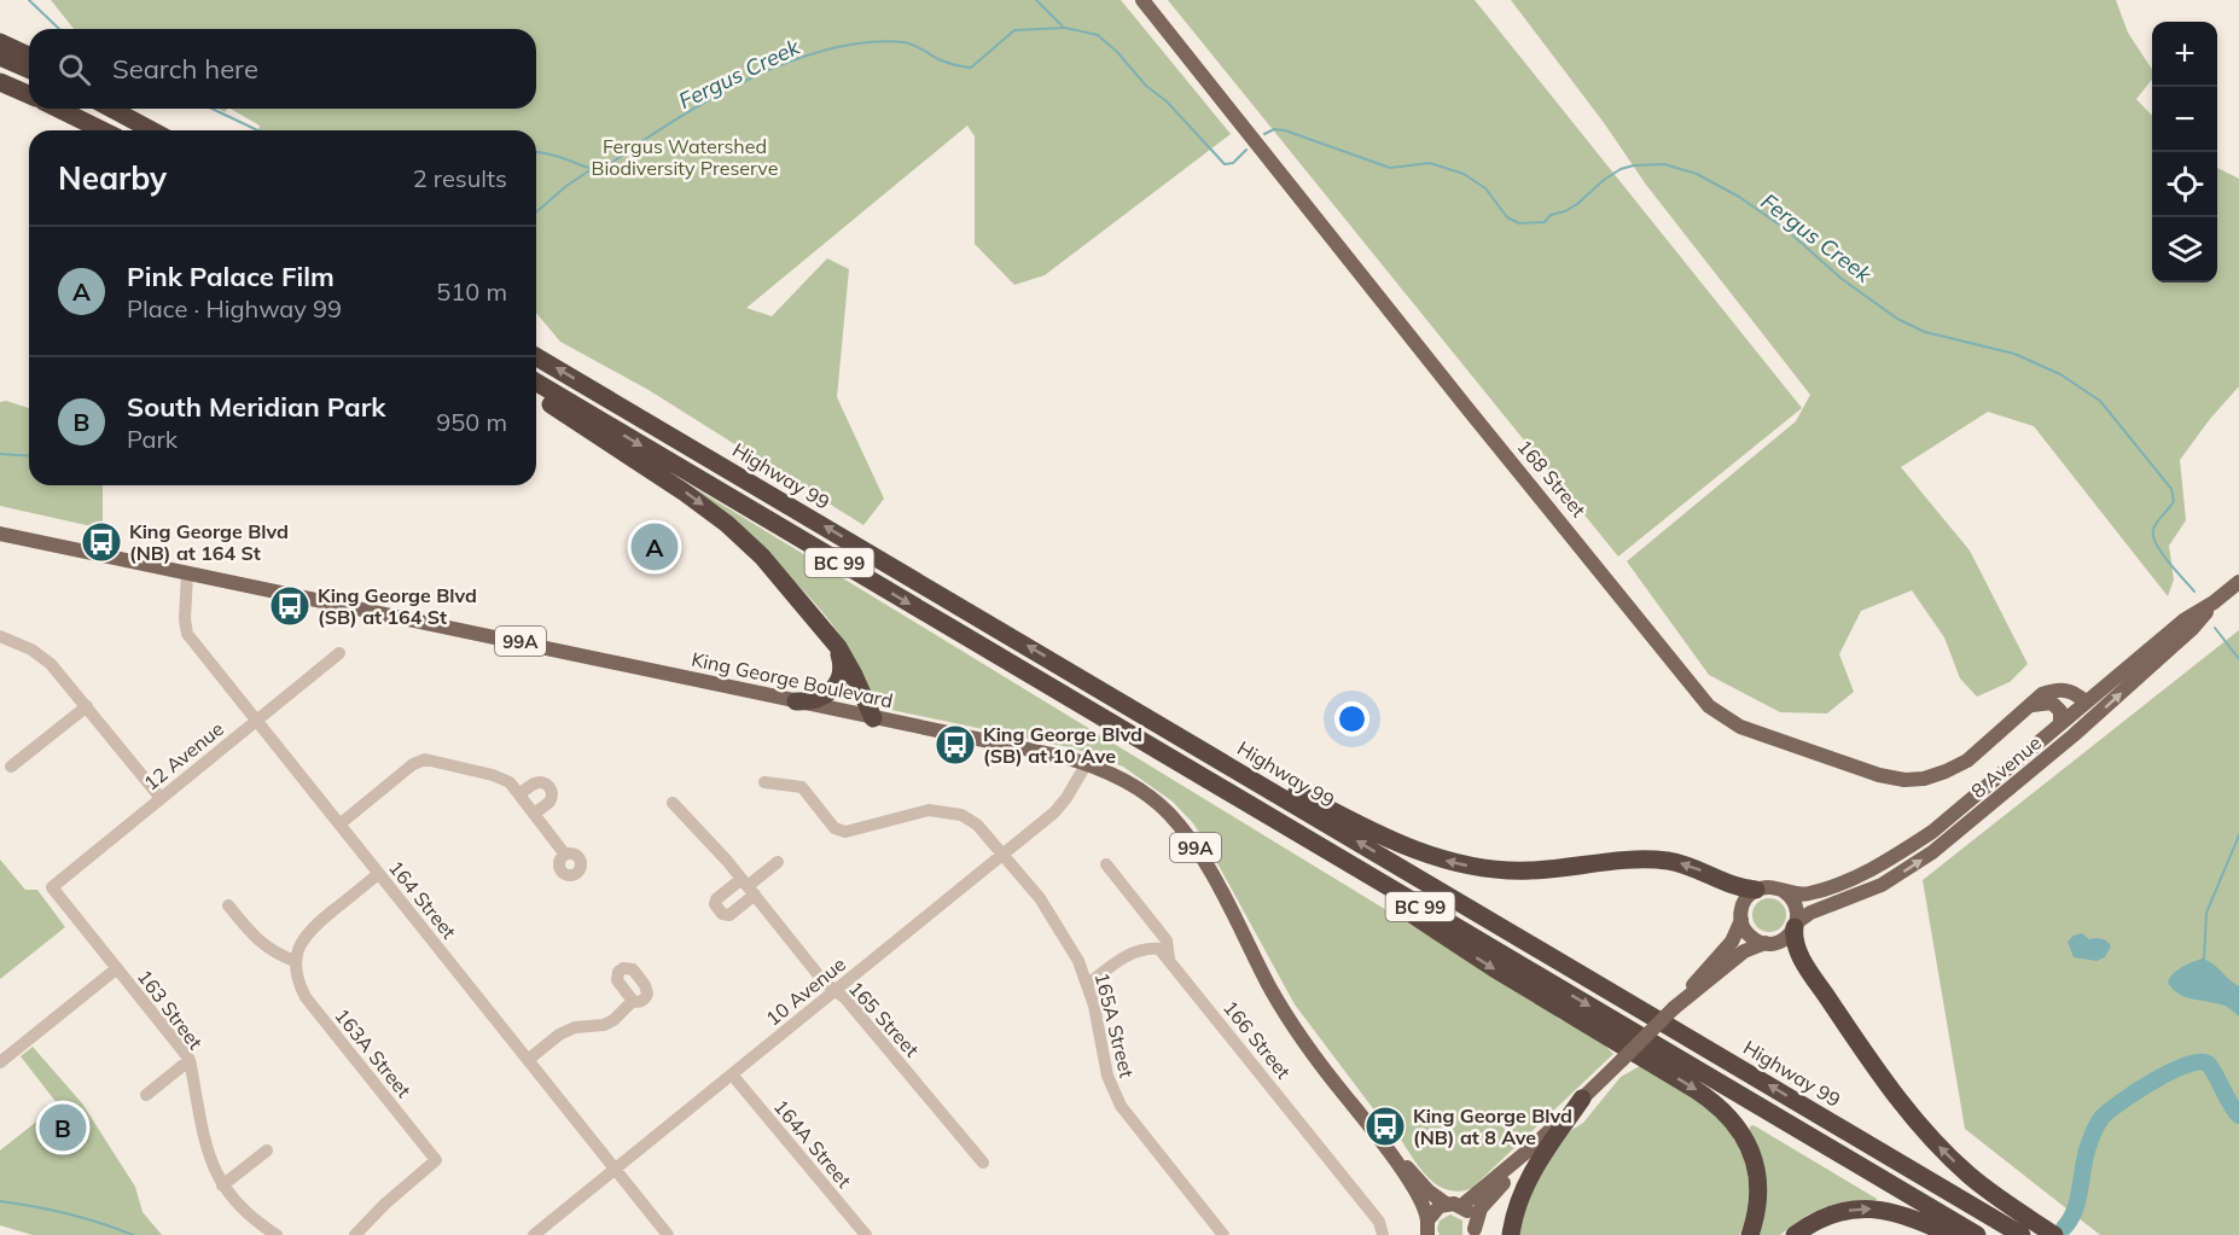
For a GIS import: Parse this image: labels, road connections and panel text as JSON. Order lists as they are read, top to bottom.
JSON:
{
  "streets": {
    "highway": ["Highway 99", "BC 99"],
    "main road": [
      "168 Street",
      "99A",
      "King George Boulevard",
      "8 Avenue"
    ],
    "street": [
      "12 Avenue",
      "164 Street",
      "10 Avenue",
      "163 Street",
      "165 Street",
      "165A Street",
      "166 Street",
      "163A Street",
      "164A Street"
    ]
  },
  "crossings": [
    ["168 Street", "8 Avenue"],
    ["King George Boulevard", "164 Street"],
    ["King George Boulevard", "10 Avenue"],
    ["12 Avenue", "164 Street"],
    ["12 Avenue", "163 Street"],
    ["164 Street", "10 Avenue"],
    ["10 Avenue", "165 Street"],
    ["10 Avenue", "165A Street"],
    ["10 Avenue", "164A Street"]
  ],
  "water": ["Fergus Creek"],
  "parks": ["Fergus Watershed Biodiversity Preserve"],
  "places": {
    "bus stop": [
      "King George Blvd (NB) at 164 St",
      "King George Blvd (SB) at 164 St",
      "King George Blvd (SB) at 10 Ave",
      "King George Blvd (NB) at 8 Ave"
    ]
  },
  "page": {
    "map_buttons": ["+", "−"],
    "search": "Search here",
    "heading": ["Nearby", "2 results"],
    "list": [
      {
        "mark": "A",
        "name": "Pink Palace Film",
        "note": "Place · Highway 99",
        "value": "510 m"
      },
      {
        "mark": "B",
        "name": "South Meridian Park",
        "note": "Park",
        "value": "950 m"
      }
    ],
    "pins": ["A", "B"]
  }
}
